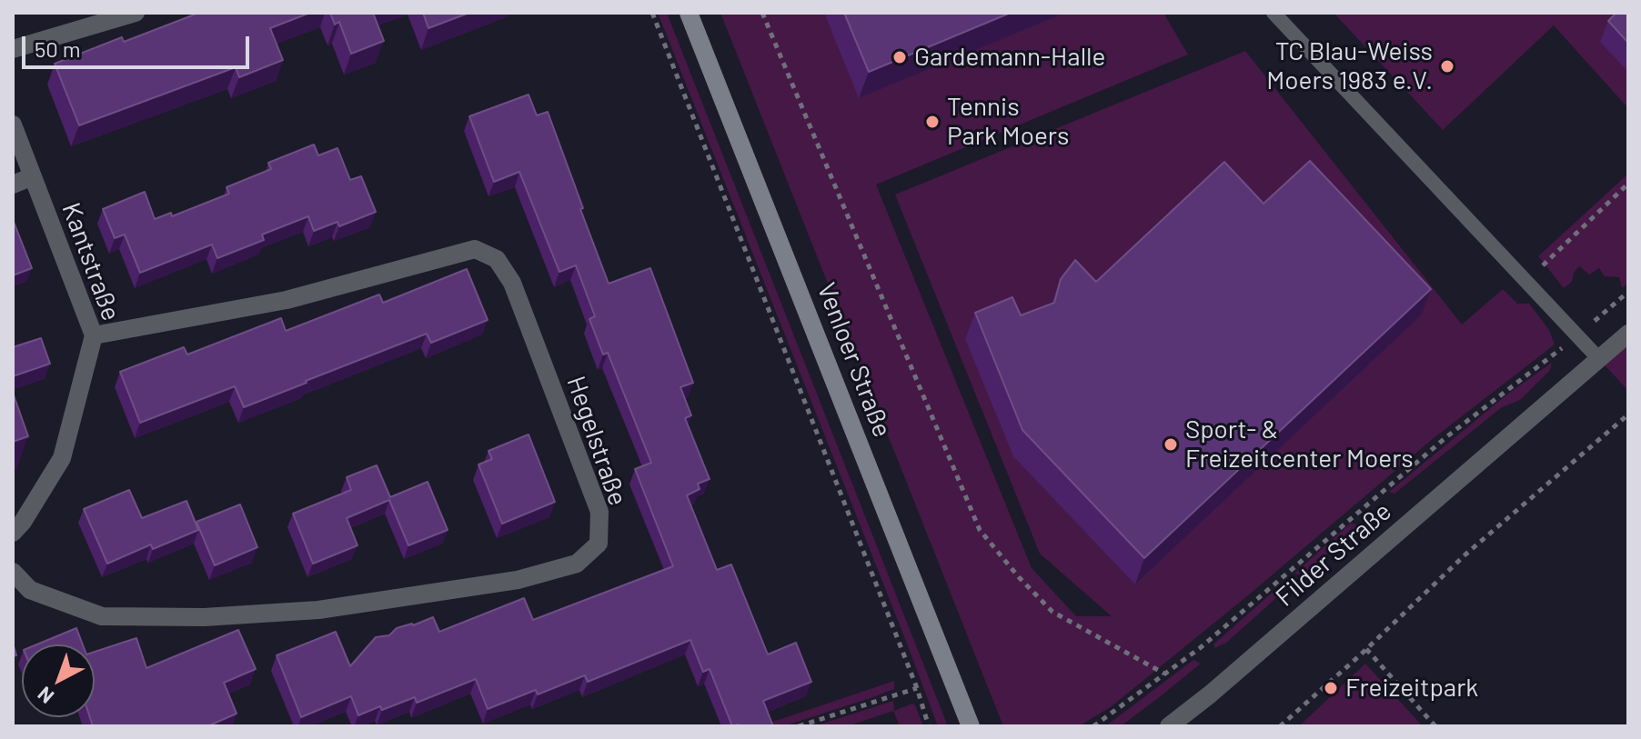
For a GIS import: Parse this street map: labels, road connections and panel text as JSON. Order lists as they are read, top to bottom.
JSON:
{
  "streets": {
    "main road": ["Venloer Straße"],
    "street": ["Kantstraße", "Hegelstraße", "Filder Straße"]
  },
  "crossings": [
    ["Kantstraße", "Hegelstraße"]
  ],
  "places": [
    "Gardemann-Halle",
    "TC Blau-Weiss Moers 1983 e.V.",
    "Tennis Park Moers",
    "Sport- & Freizeitcenter Moers",
    "Freizeitpark"
  ],
  "scale_bar": "50 m",
  "north": "bottom left"
}
